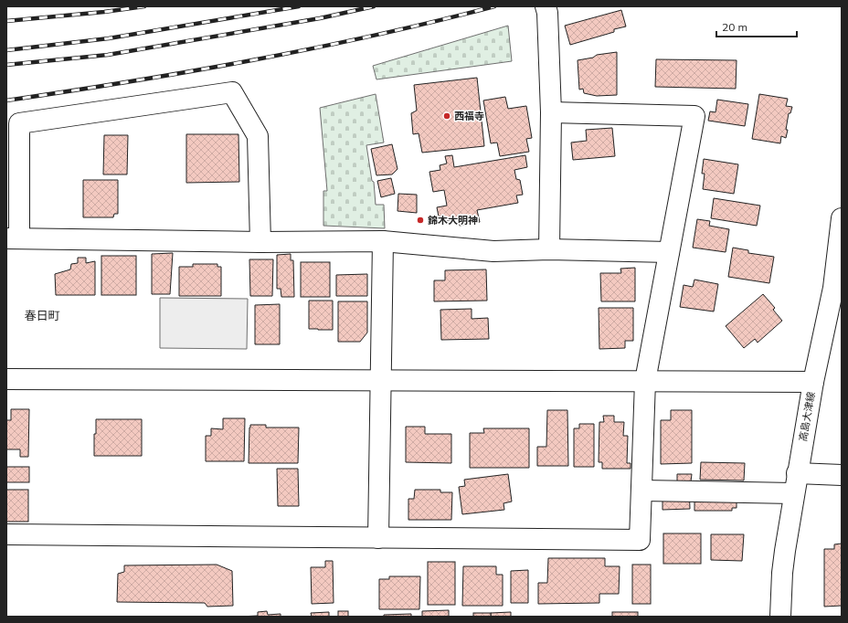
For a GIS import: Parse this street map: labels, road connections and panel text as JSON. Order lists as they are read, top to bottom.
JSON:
{
  "streets": {
    "street": ["高島大津線"]
  },
  "districts": ["春日町"],
  "places": ["西福寺", "錦木大明神"],
  "scale_bar": "20 m"
}
